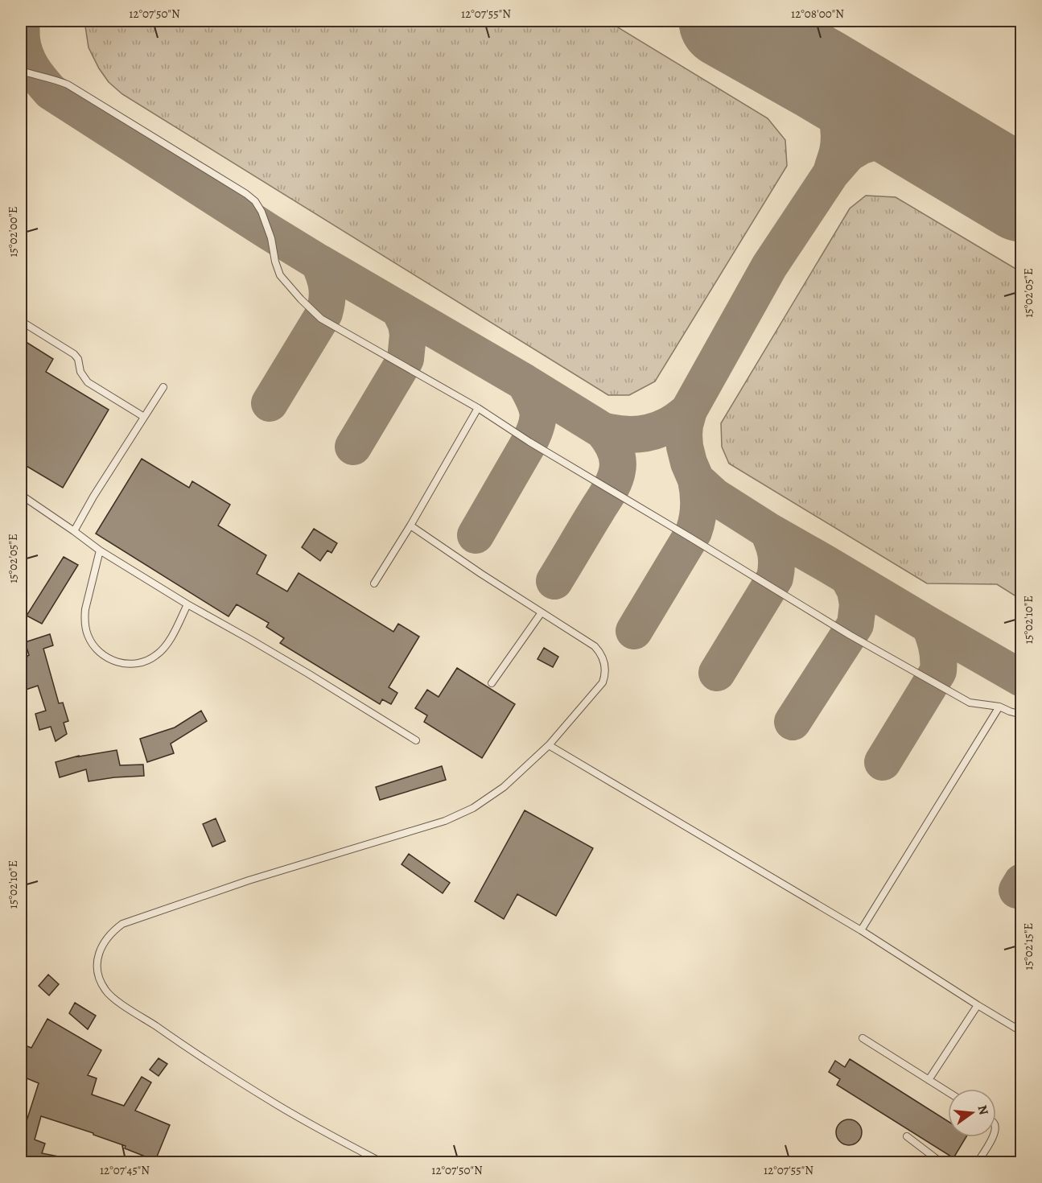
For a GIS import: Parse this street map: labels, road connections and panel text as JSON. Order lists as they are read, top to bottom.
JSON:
{
  "north": "right",
  "coordinates": [
    "12°07'50\"N",
    "12°07'55\"N",
    "12°08'00\"N",
    "15°02'00\"E",
    "15°02'05\"E",
    "15°02'10\"E",
    "15°02'15\"E",
    "12°07'45\"N"
  ]
}
